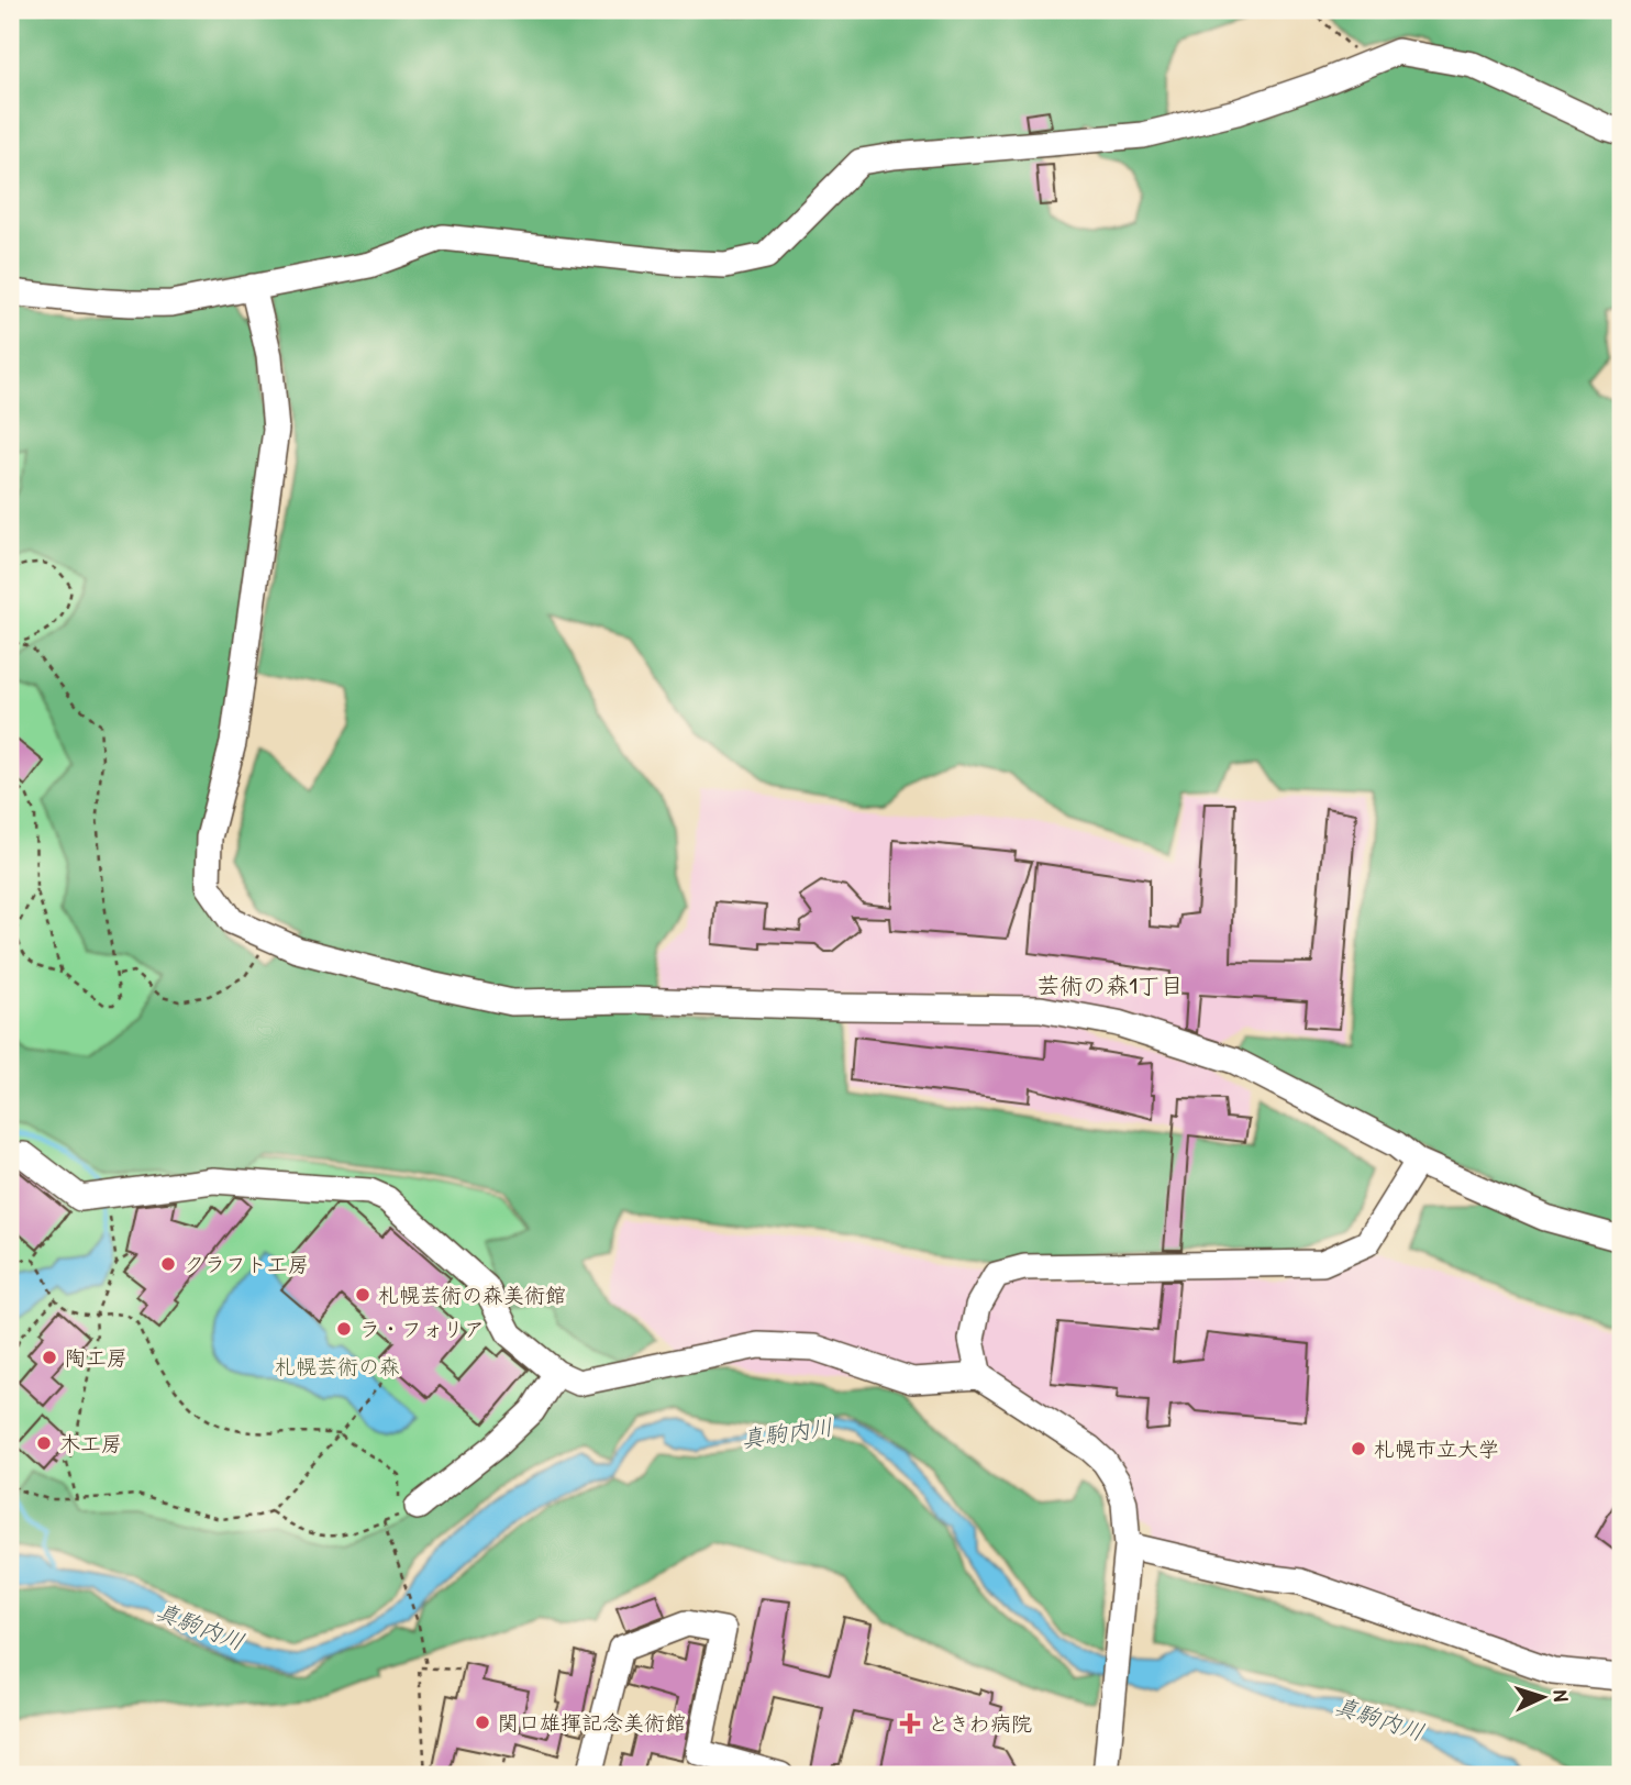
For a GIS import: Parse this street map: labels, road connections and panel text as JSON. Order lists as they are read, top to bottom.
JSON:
{
  "districts": ["芸術の森1丁目"],
  "water": ["真駒内川"],
  "parks": ["札幌芸術の森"],
  "places": {
    "other": [
      "クラフト工房",
      "札幌芸術の森美術館",
      "ラ・フォリア",
      "陶工房",
      "木工房",
      "札幌市立大学",
      "関口雄揮記念美術館"
    ],
    "health": ["ときわ病院"]
  },
  "north": "right"
}
